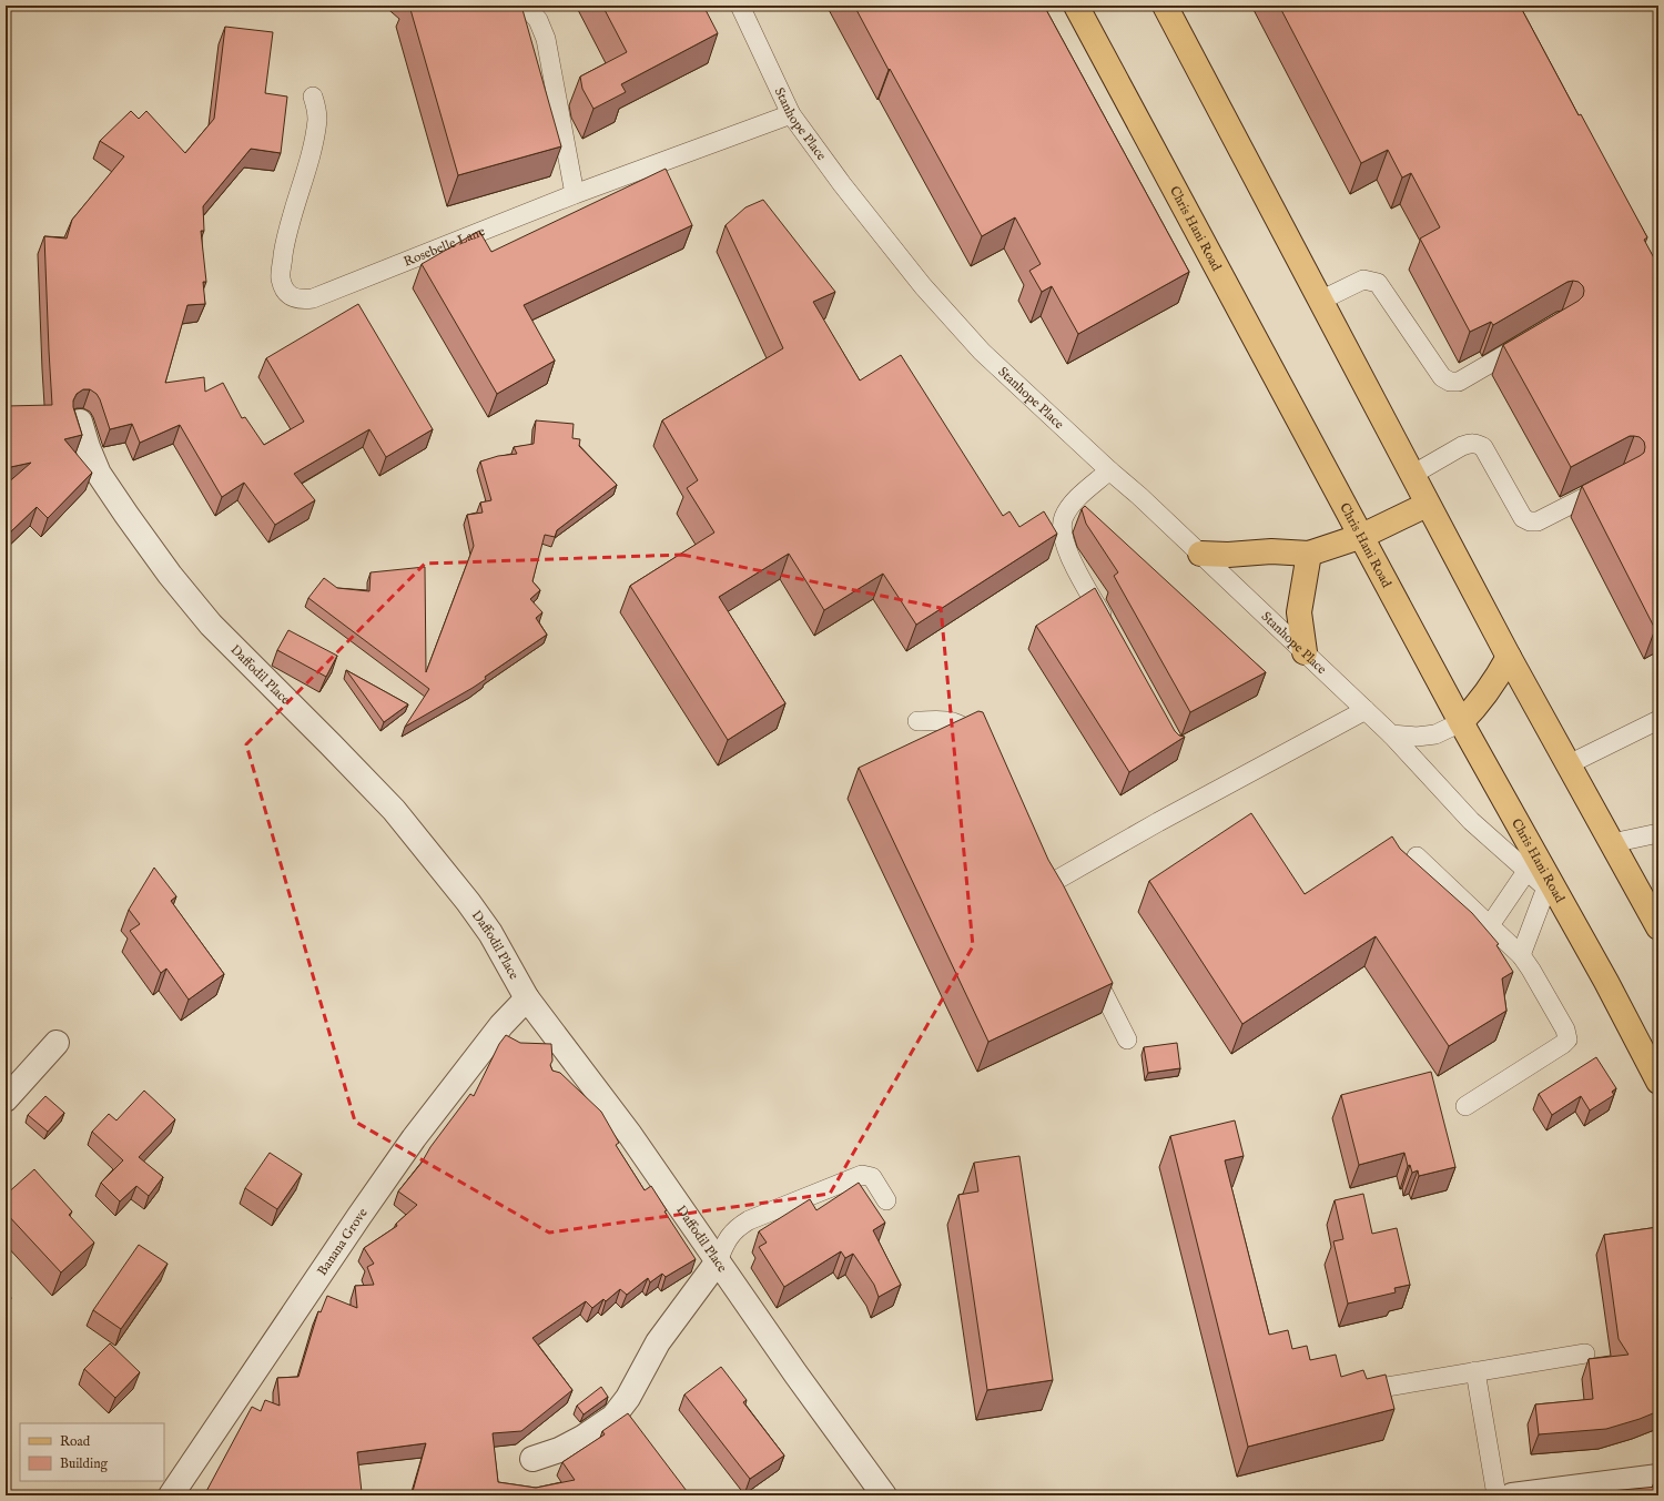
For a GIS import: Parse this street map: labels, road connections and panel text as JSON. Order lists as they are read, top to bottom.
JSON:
{
  "streets": {
    "main road": ["Chris Hani Road"],
    "street": ["Daffodil Place", "Banana Grove"],
    "lane": ["Stanhope Place", "Rosebelle Lane"]
  },
  "crossings": [
    ["Stanhope Place", "Chris Hani Road"],
    ["Stanhope Place", "Rosebelle Lane"],
    ["Daffodil Place", "Banana Grove"]
  ],
  "legend": ["Road", "Building"]
}
